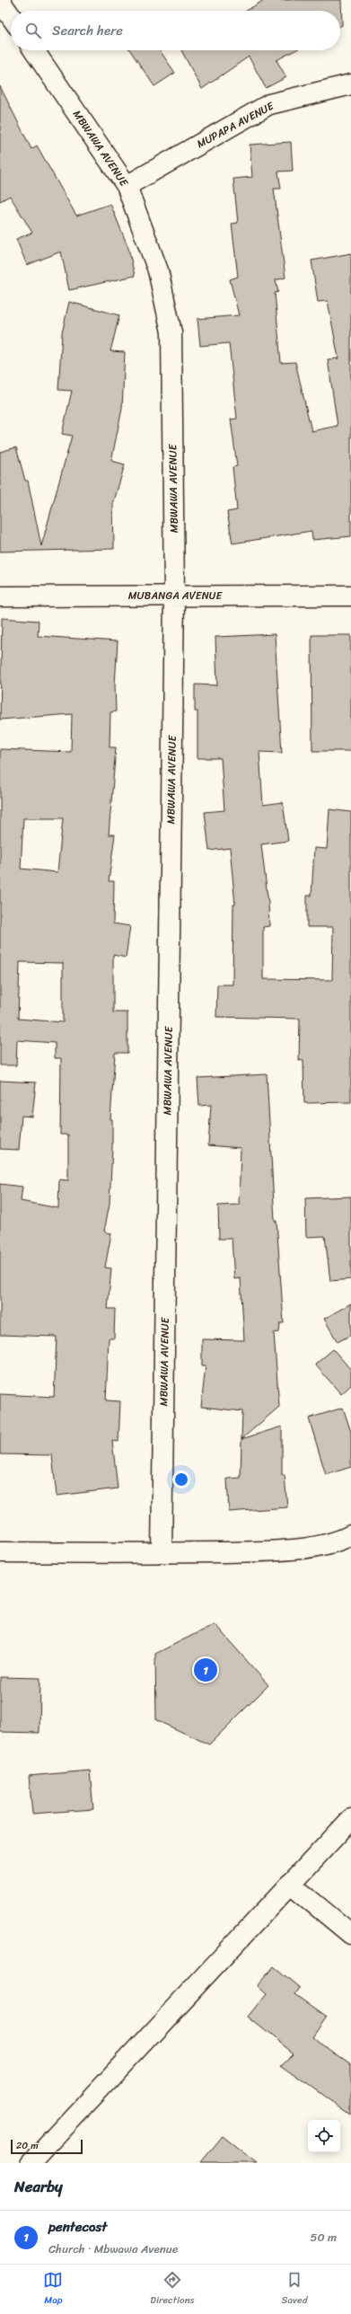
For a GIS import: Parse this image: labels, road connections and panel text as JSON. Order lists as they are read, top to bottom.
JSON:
{
  "streets": {
    "street": ["MUPAPA AVENUE", "MBWAWA AVENUE", "MUBANGA AVENUE"]
  },
  "crossings": [
    ["MUPAPA AVENUE", "MBWAWA AVENUE"],
    ["MBWAWA AVENUE", "MUBANGA AVENUE"]
  ],
  "scale_bar": "20 m",
  "page": {
    "search": "Search here",
    "pins": "1",
    "scale": "20 m",
    "heading": "Nearby",
    "list": [
      {
        "mark": "1",
        "name": "pentecost",
        "note": "Church · Mbwawa Avenue",
        "value": "50 m"
      }
    ],
    "nav": ["Map", "Directions", "Saved"]
  }
}
